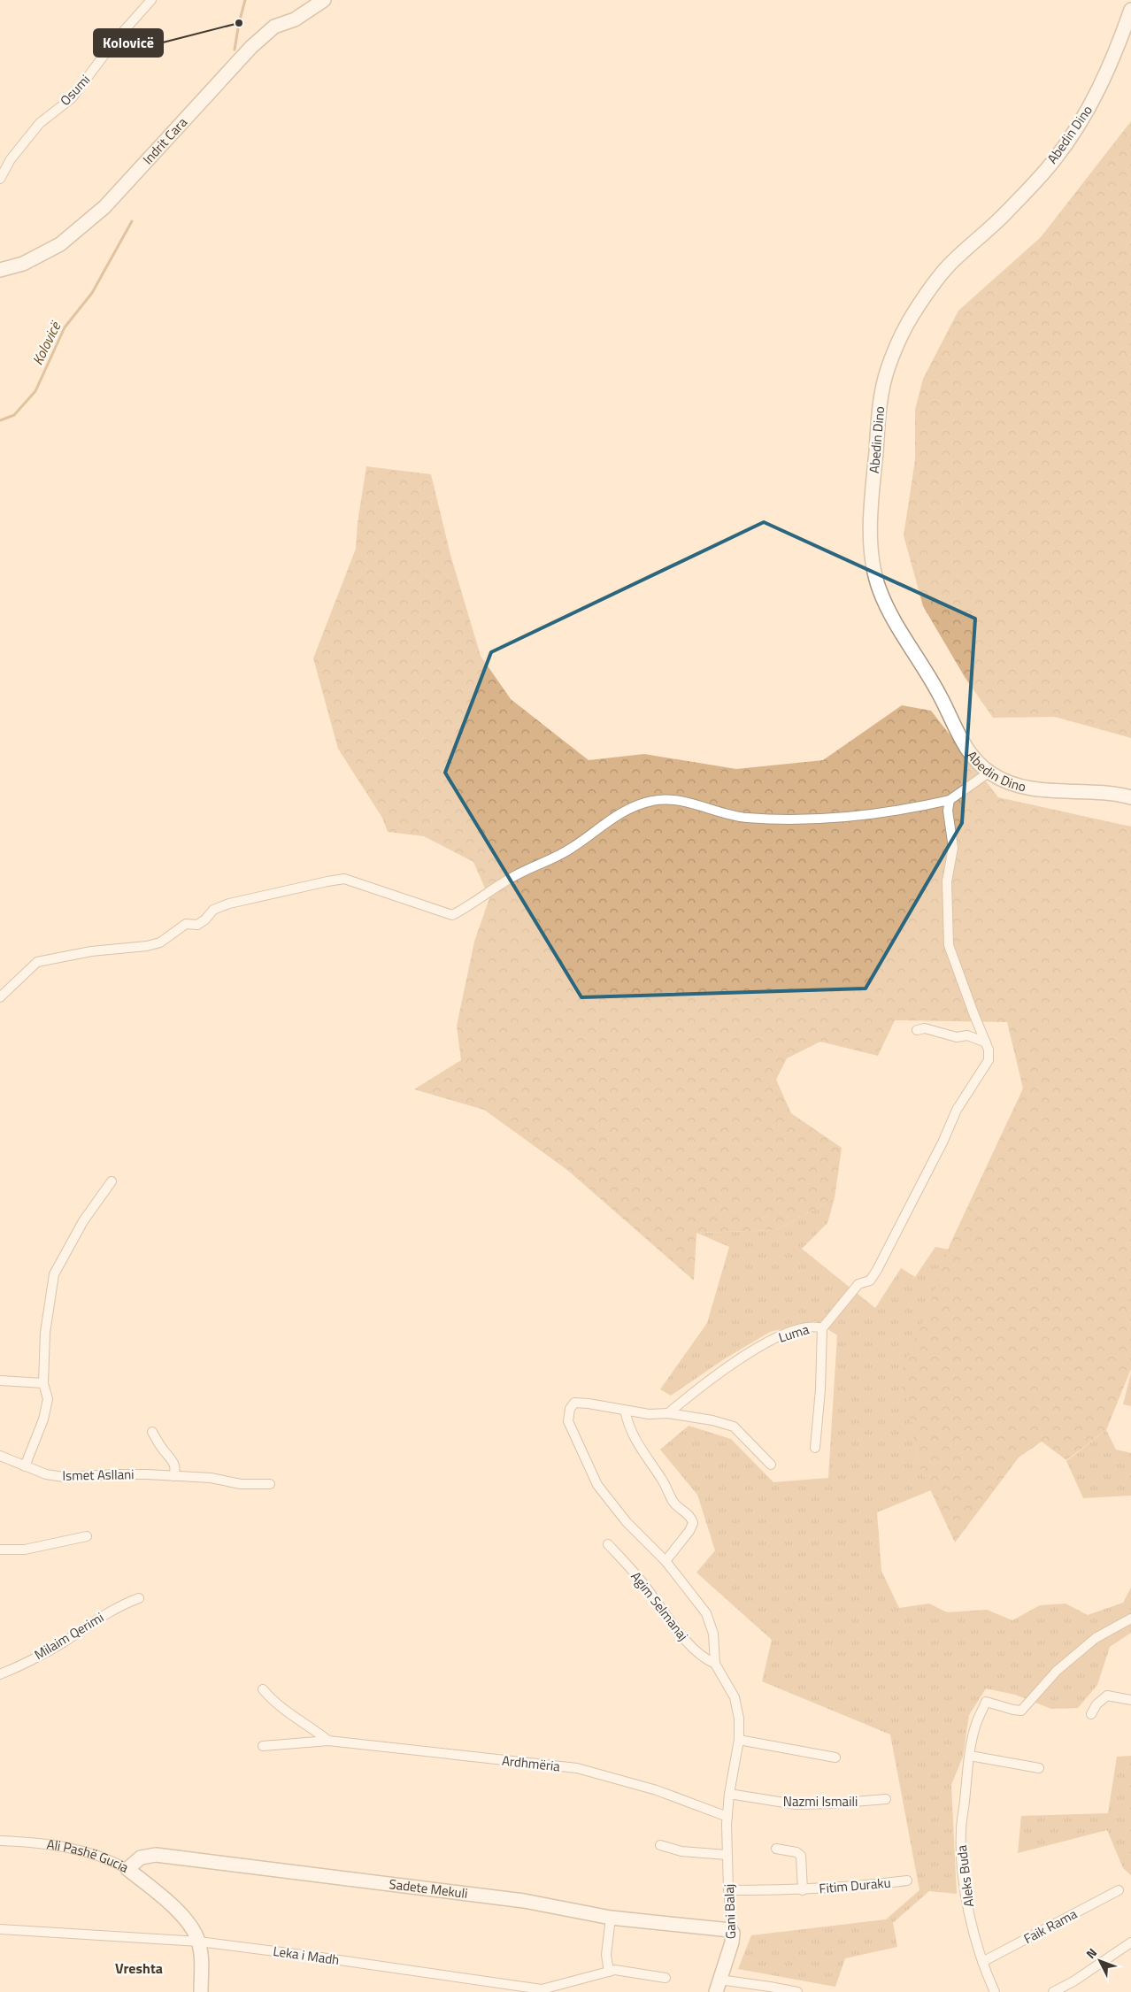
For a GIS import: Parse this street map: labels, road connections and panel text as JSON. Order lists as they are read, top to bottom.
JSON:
{
  "streets": {
    "street": [
      "Osumi",
      "Abedin Dino",
      "Indrit Cara",
      "Luma",
      "Ismet Asllani",
      "Agim Selmanaj",
      "Milaim Qerimi",
      "Ardhmëria",
      "Nazmi Ismaili",
      "Ali Pashë Gucia",
      "Aleks Buda",
      "Fitim Duraku",
      "Sadete Mekuli",
      "Gani Balaj",
      "Faik Rama",
      "Leka i Madh"
    ]
  },
  "crossings": [
    ["Agim Selmanaj", "Gani Balaj"],
    ["Ardhmëria", "Gani Balaj"],
    ["Nazmi Ismaili", "Gani Balaj"],
    ["Ali Pashë Gucia", "Sadete Mekuli"],
    ["Ali Pashë Gucia", "Leka i Madh"],
    ["Aleks Buda", "Faik Rama"],
    ["Fitim Duraku", "Gani Balaj"],
    ["Sadete Mekuli", "Gani Balaj"]
  ],
  "districts": ["Vreshta"],
  "water": ["Kolovicë"],
  "places": ["Kolovicë"],
  "north": "top left"
}
